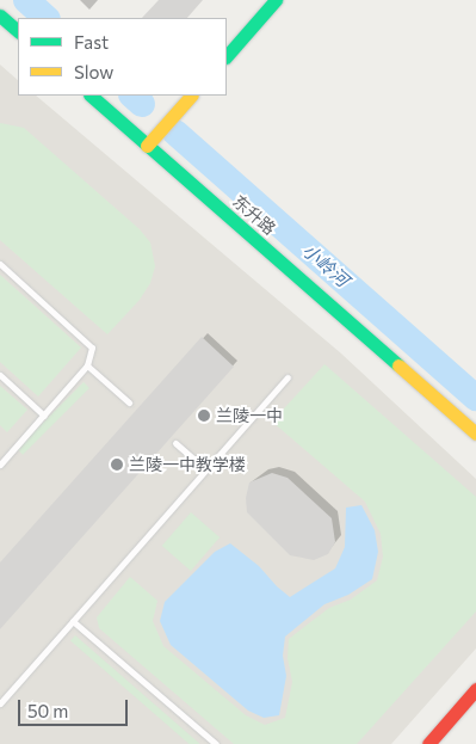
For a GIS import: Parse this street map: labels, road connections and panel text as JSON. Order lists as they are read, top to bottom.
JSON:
{
  "streets": {
    "street": ["东升路"]
  },
  "water": ["小岭河"],
  "places": ["兰陵一中", "兰陵一中教学楼"],
  "legend": ["Fast", "Slow"],
  "scale_bar": "50 m"
}
